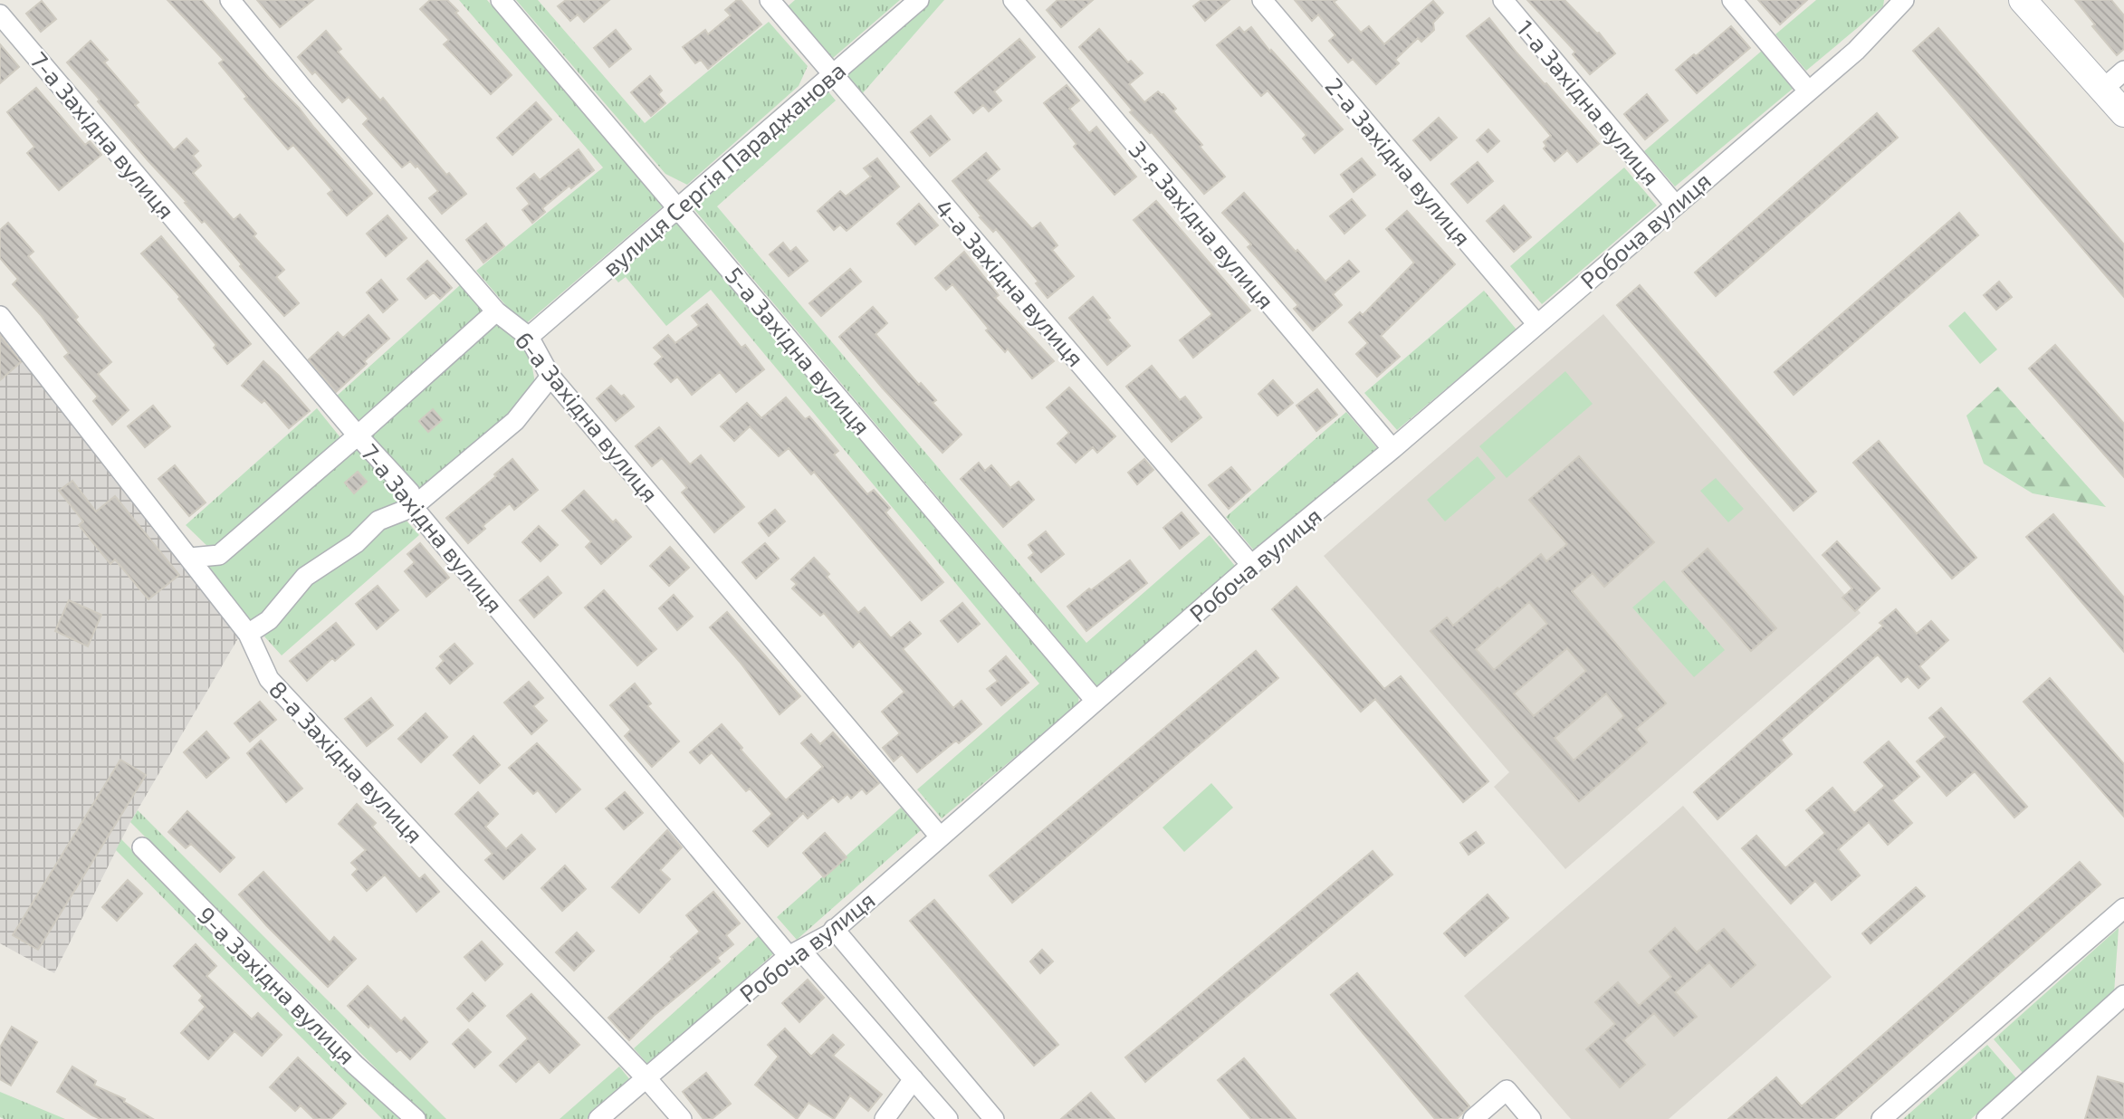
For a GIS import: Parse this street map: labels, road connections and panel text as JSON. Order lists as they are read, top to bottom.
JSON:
{
  "streets": {
    "street": [
      "1-а Західна вулиця",
      "7-а Західна вулиця",
      "2-а Західна вулиця",
      "вулиця Сергія Параджанова",
      "3-я Західна вулиця",
      "Робоча вулиця",
      "4-а Західна вулиця",
      "5-а Західна вулиця",
      "6-а Західна вулиця",
      "8-а Західна вулиця",
      "9-а Західна вулиця"
    ]
  },
  "crossings": [
    ["1-а Західна вулиця", "Робоча вулиця"],
    ["7-а Західна вулиця", "Робоча вулиця"],
    ["2-а Західна вулиця", "Робоча вулиця"],
    ["вулиця Сергія Параджанова", "4-а Західна вулиця"],
    ["вулиця Сергія Параджанова", "5-а Західна вулиця"],
    ["вулиця Сергія Параджанова", "6-а Західна вулиця"],
    ["3-я Західна вулиця", "Робоча вулиця"],
    ["Робоча вулиця", "4-а Західна вулиця"],
    ["Робоча вулиця", "5-а Західна вулиця"],
    ["Робоча вулиця", "6-а Західна вулиця"],
    ["Робоча вулиця", "8-а Західна вулиця"]
  ]
}
